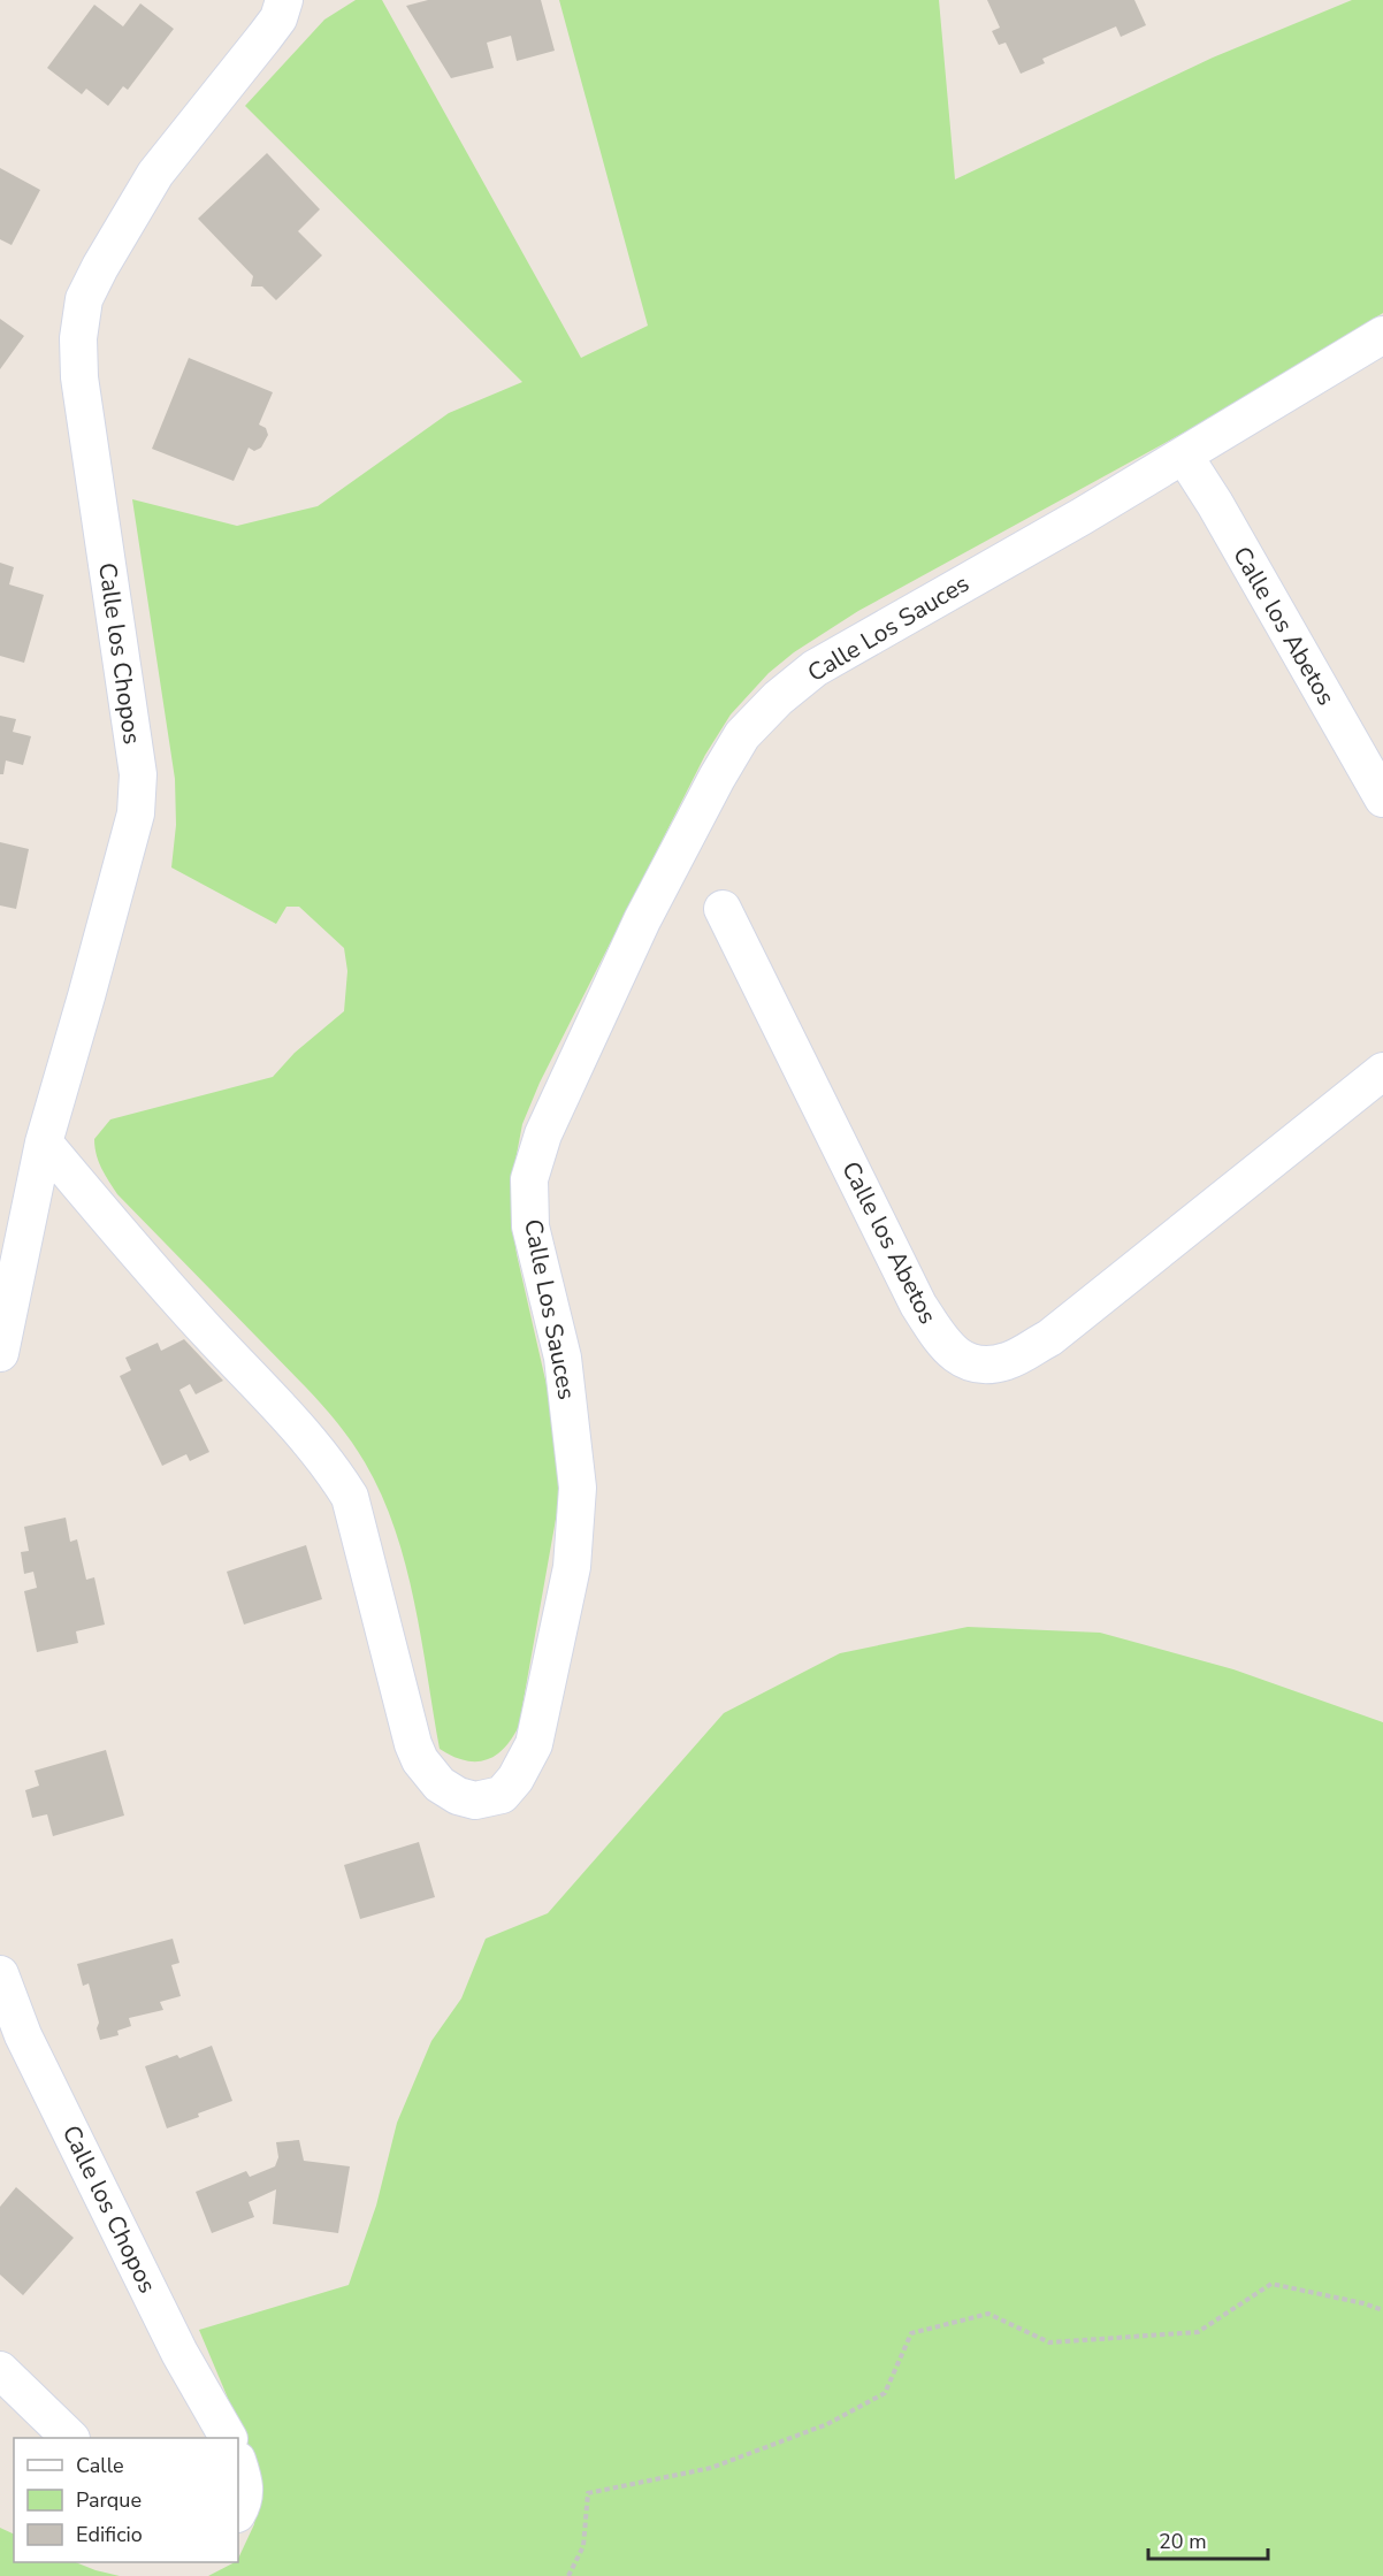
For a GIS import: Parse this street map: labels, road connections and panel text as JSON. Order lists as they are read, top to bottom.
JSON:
{
  "streets": {
    "street": ["Calle los Abetos", "Calle Los Sauces", "Calle los Chopos"]
  },
  "crossings": [
    ["Calle los Abetos", "Calle Los Sauces"],
    ["Calle Los Sauces", "Calle los Chopos"]
  ],
  "legend": ["Calle", "Parque", "Edificio"],
  "scale_bar": "20 m"
}
